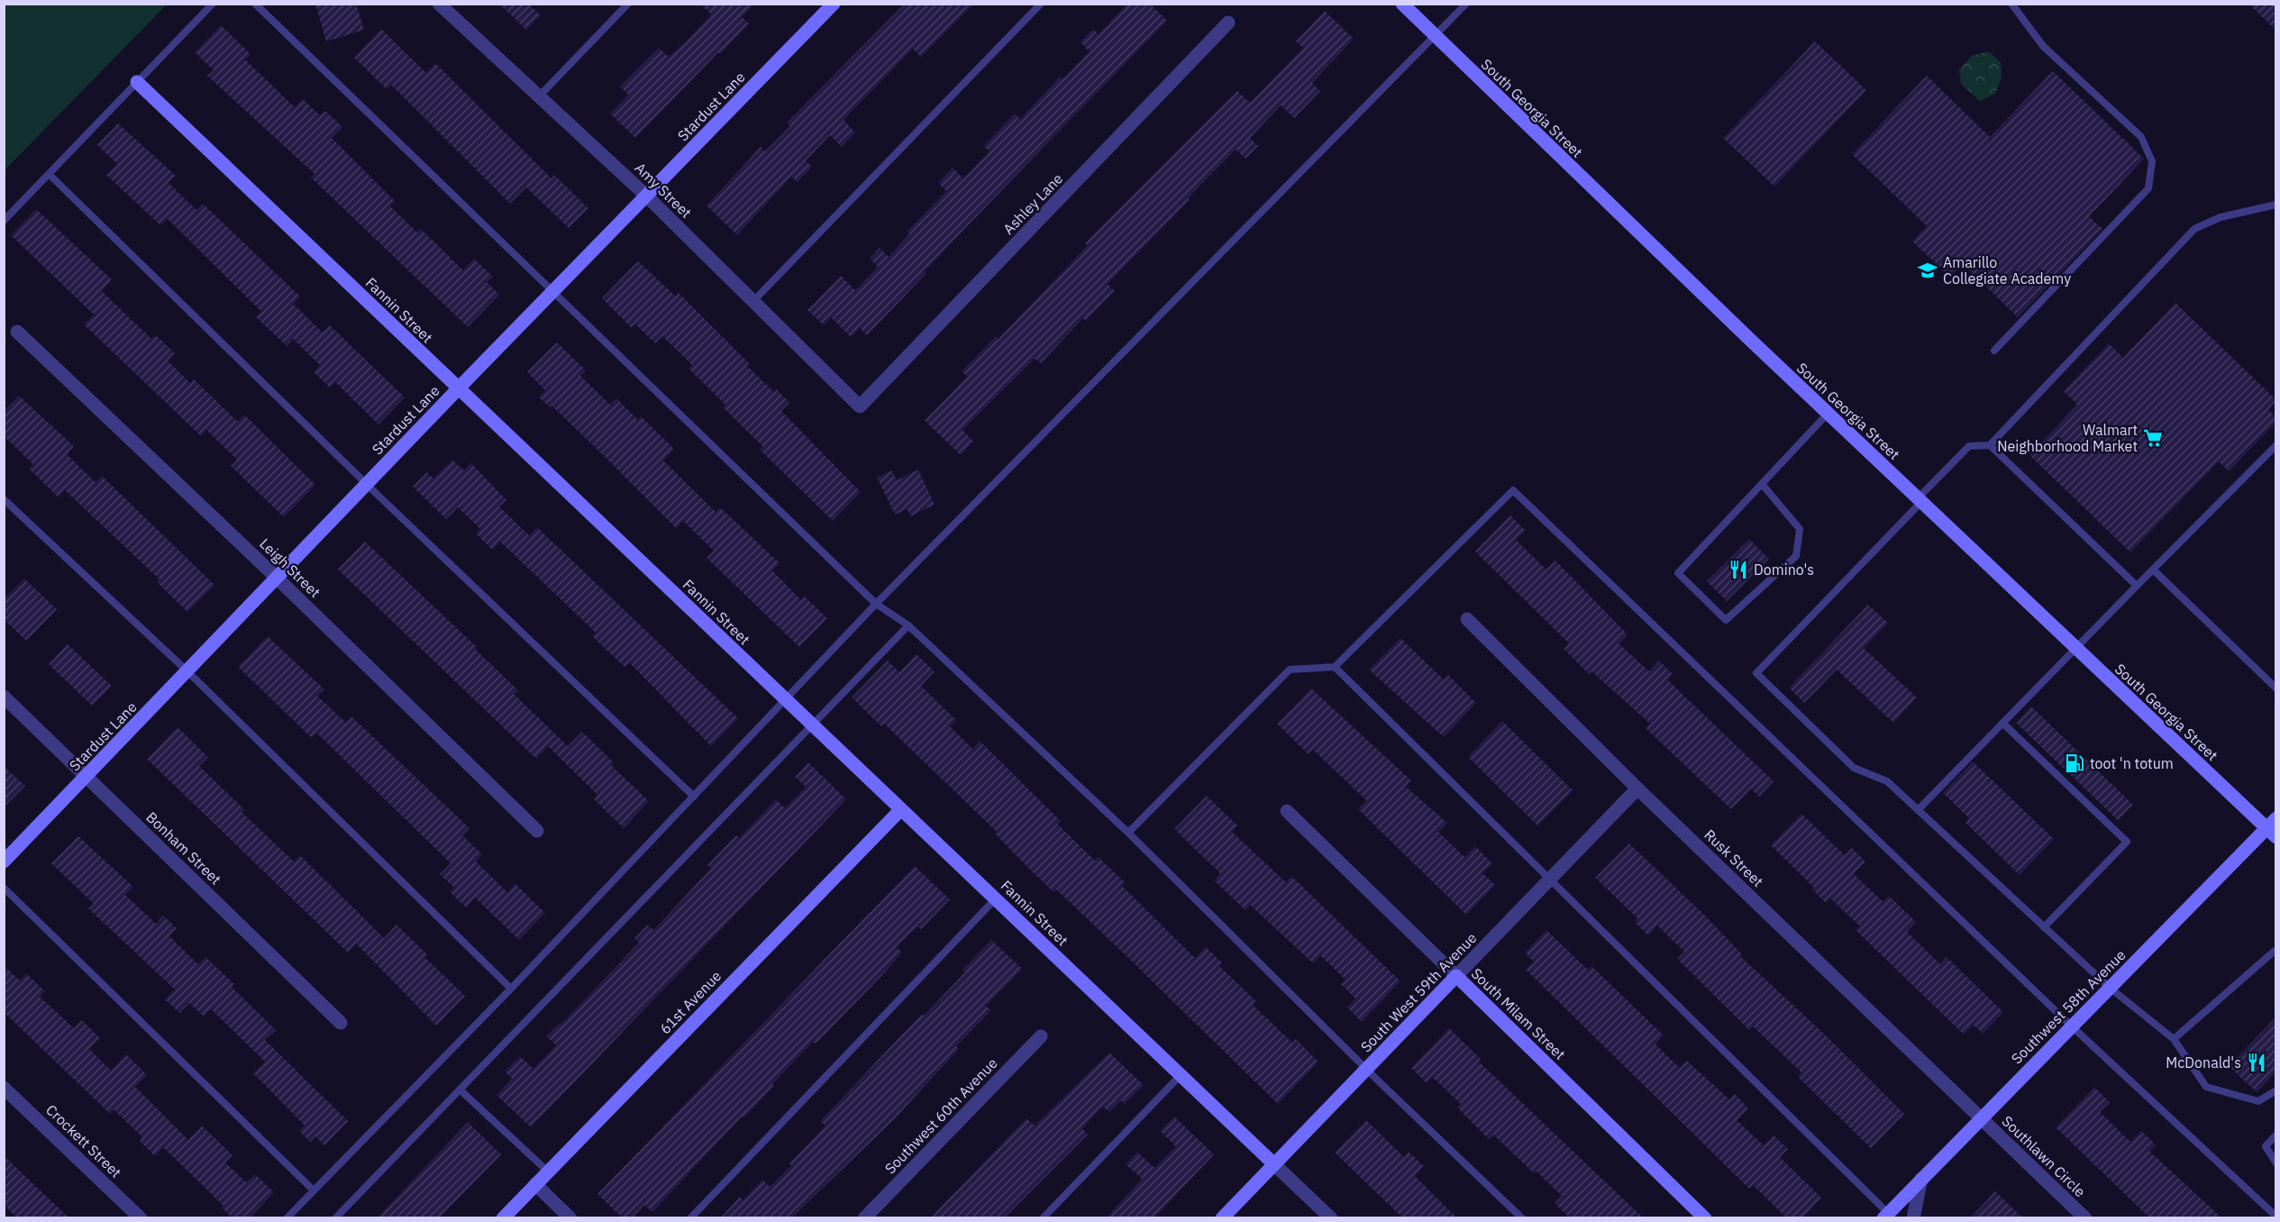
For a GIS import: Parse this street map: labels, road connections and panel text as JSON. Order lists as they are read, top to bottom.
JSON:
{
  "streets": {
    "street": [
      "Stardust Lane",
      "South Georgia Street",
      "Amy Street",
      "Ashley Lane",
      "Fannin Street",
      "Leigh Street",
      "Bonham Street",
      "Rusk Street",
      "South West 59th Avenue",
      "61st Avenue",
      "Southwest 58th Avenue",
      "South Milam Street",
      "Southwest 60th Avenue",
      "Crockett Street",
      "Southlawn Circle"
    ]
  },
  "crossings": [
    ["Stardust Lane", "Amy Street"],
    ["Stardust Lane", "Fannin Street"],
    ["Stardust Lane", "Leigh Street"],
    ["Stardust Lane", "Bonham Street"],
    ["South Georgia Street", "Southwest 58th Avenue"],
    ["Amy Street", "Ashley Lane"],
    ["Fannin Street", "South West 59th Avenue"],
    ["Fannin Street", "61st Avenue"],
    ["Rusk Street", "South West 59th Avenue"],
    ["Rusk Street", "Southwest 58th Avenue"],
    ["Rusk Street", "Southlawn Circle"],
    ["South West 59th Avenue", "South Milam Street"],
    ["Southwest 58th Avenue", "Southlawn Circle"]
  ],
  "places": {
    "school or university": ["Amarillo Collegiate Academy"],
    "supermarket": ["Walmart Neighborhood Market"],
    "restaurant": ["Domino's", "McDonald's"],
    "fuel station": ["toot 'n totum"]
  }
}
